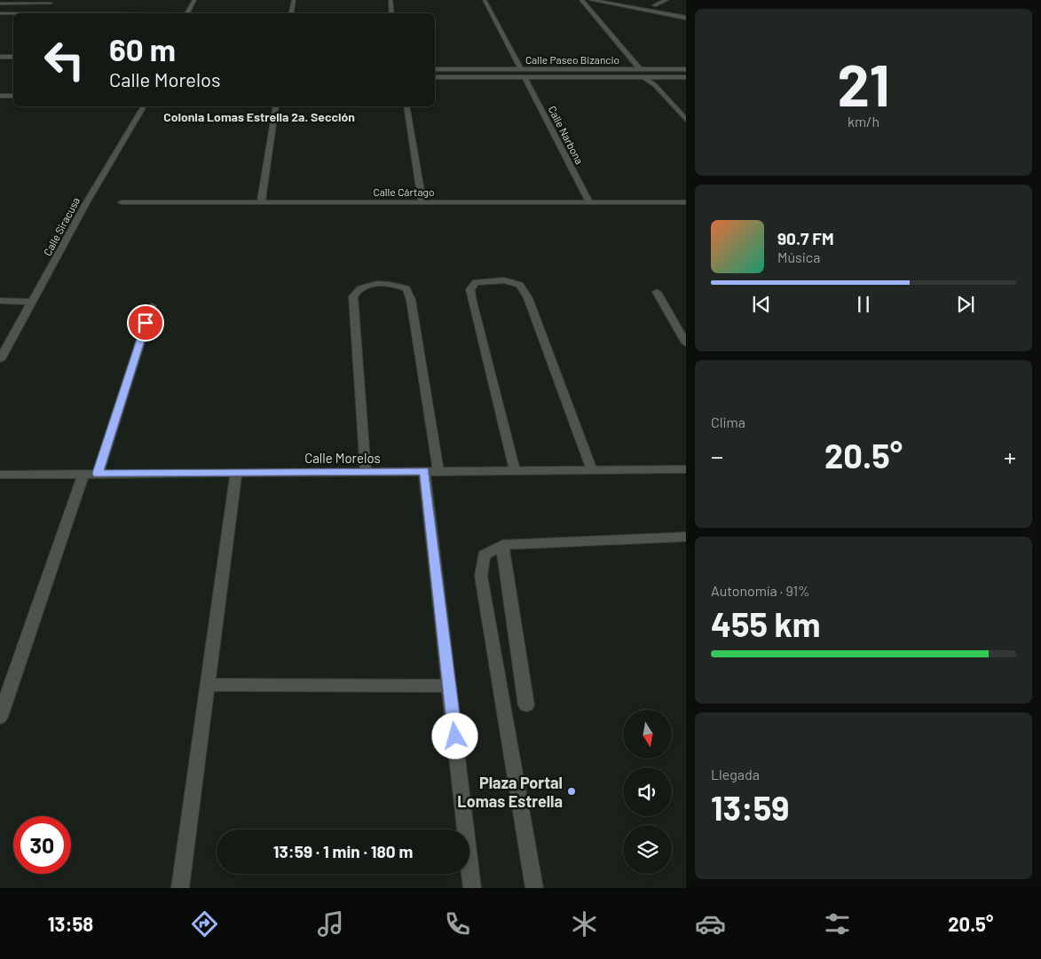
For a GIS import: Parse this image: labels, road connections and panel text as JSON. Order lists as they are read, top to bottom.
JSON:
{
  "streets": {
    "street": [
      "Calle Paseo Bizancio",
      "Calle Narbona",
      "Calle Cártago",
      "Calle Siracusa",
      "Calle Morelos"
    ]
  },
  "crossings": [
    ["Calle Paseo Bizancio", "Calle Narbona"],
    ["Calle Narbona", "Calle Cártago"]
  ],
  "districts": ["Colonia Lomas Estrella 2a. Sección"],
  "places": ["Plaza Portal Lomas Estrella"],
  "north": "bottom",
  "page": {
    "tile": [
      ["21", "km/h"],
      "Clima",
      ["Autonomía · 91%", "455 km"],
      ["Llegada", "13:59"]
    ],
    "turn": ["60 m", "Calle Morelos"],
    "song": ["90.7 FM", "Música"],
    "heat": ["−", "20.5°", "+"],
    "limit": "30",
    "trip": "13:59 · 1 min · 180 m",
    "tabs": ["13:58", "20.5°"]
  }
}
